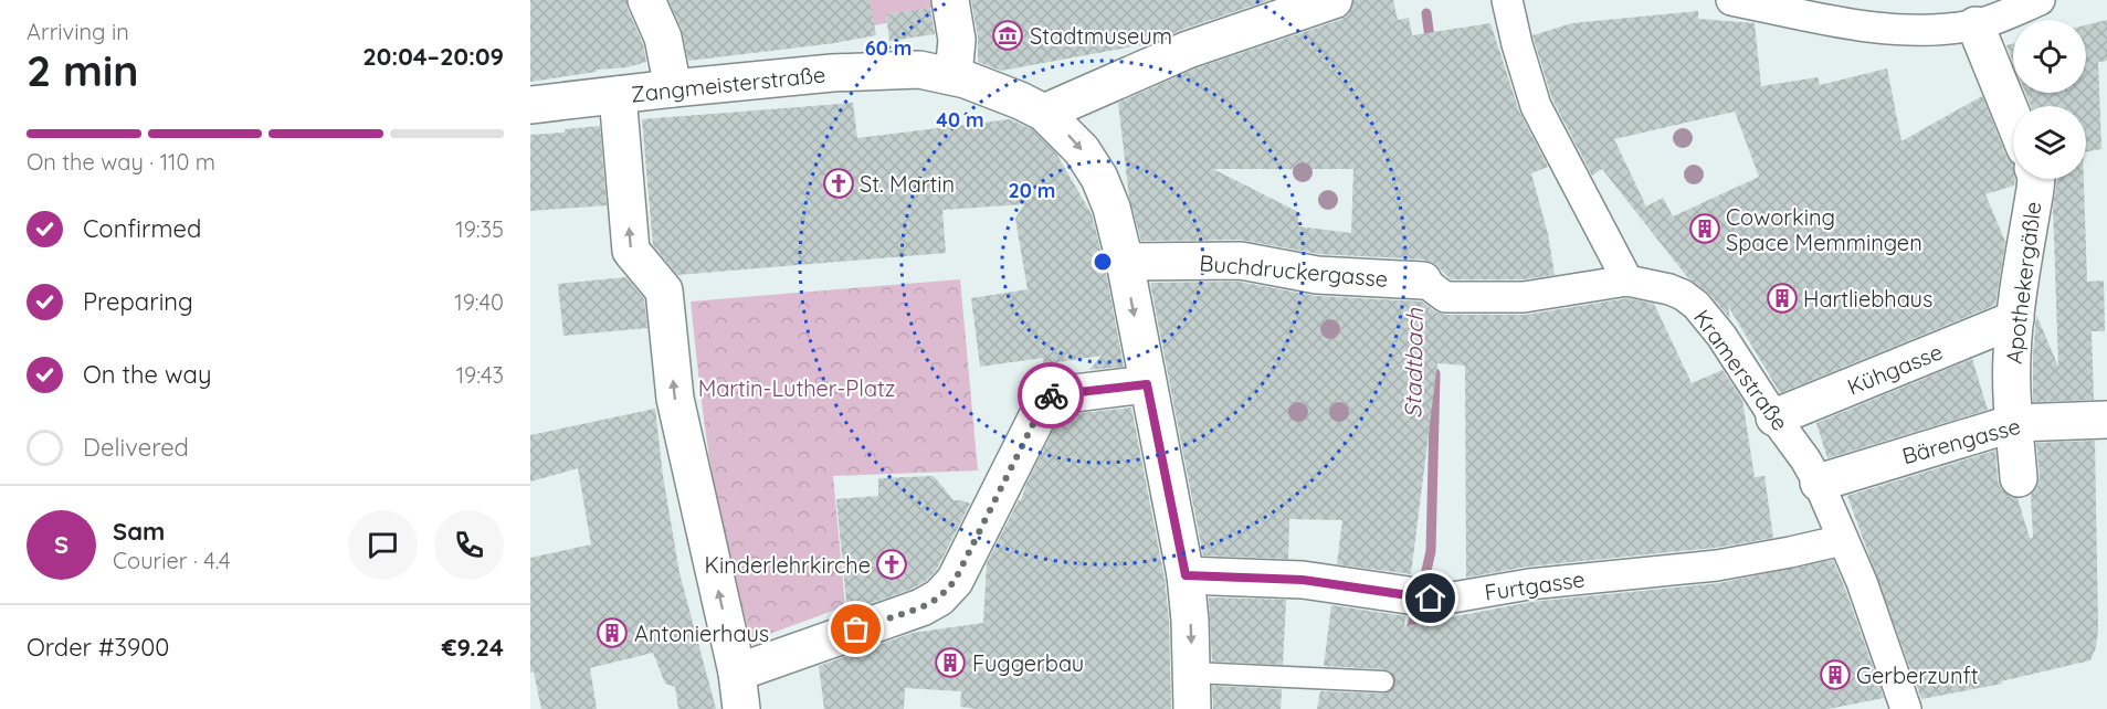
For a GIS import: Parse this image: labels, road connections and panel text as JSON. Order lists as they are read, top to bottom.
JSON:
{
  "streets": {
    "street": [
      "Zangmeisterstraße",
      "Buchdruckergasse",
      "Apothekergäßle",
      "Kühgasse",
      "Kramerstraße",
      "Bärengasse",
      "Furtgasse"
    ]
  },
  "crossings": [
    ["Zangmeisterstraße", "Buchdruckergasse"],
    ["Zangmeisterstraße", "Furtgasse"],
    ["Apothekergäßle", "Kühgasse"],
    ["Apothekergäßle", "Bärengasse"],
    ["Kühgasse", "Kramerstraße"],
    ["Kramerstraße", "Bärengasse"],
    ["Kramerstraße", "Furtgasse"]
  ],
  "water": ["Stadtbach"],
  "parks": ["Martin-Luther-Platz"],
  "places": {
    "museum": ["Stadtmuseum"],
    "church": ["St. Martin", "Kinderlehrkirche"],
    "building": [
      "Coworking Space Memmingen",
      "Hartliebhaus",
      "Antonierhaus",
      "Fuggerbau",
      "Gerberzunft"
    ]
  },
  "page": {
    "heading": ["2 min", "Arriving in", "20:04–20:09"],
    "panel": [
      "Sam",
      "Courier · 4.4",
      "Order #3900",
      "€9.24"
    ],
    "bar": "On the way · 110 m",
    "list": [
      ["Confirmed", "19:35"],
      ["Preparing", "19:40"],
      ["On the way", "19:43"],
      "Delivered"
    ],
    "round": "S"
  },
  "rings": ["60 m", "40 m", "20 m"]
}
